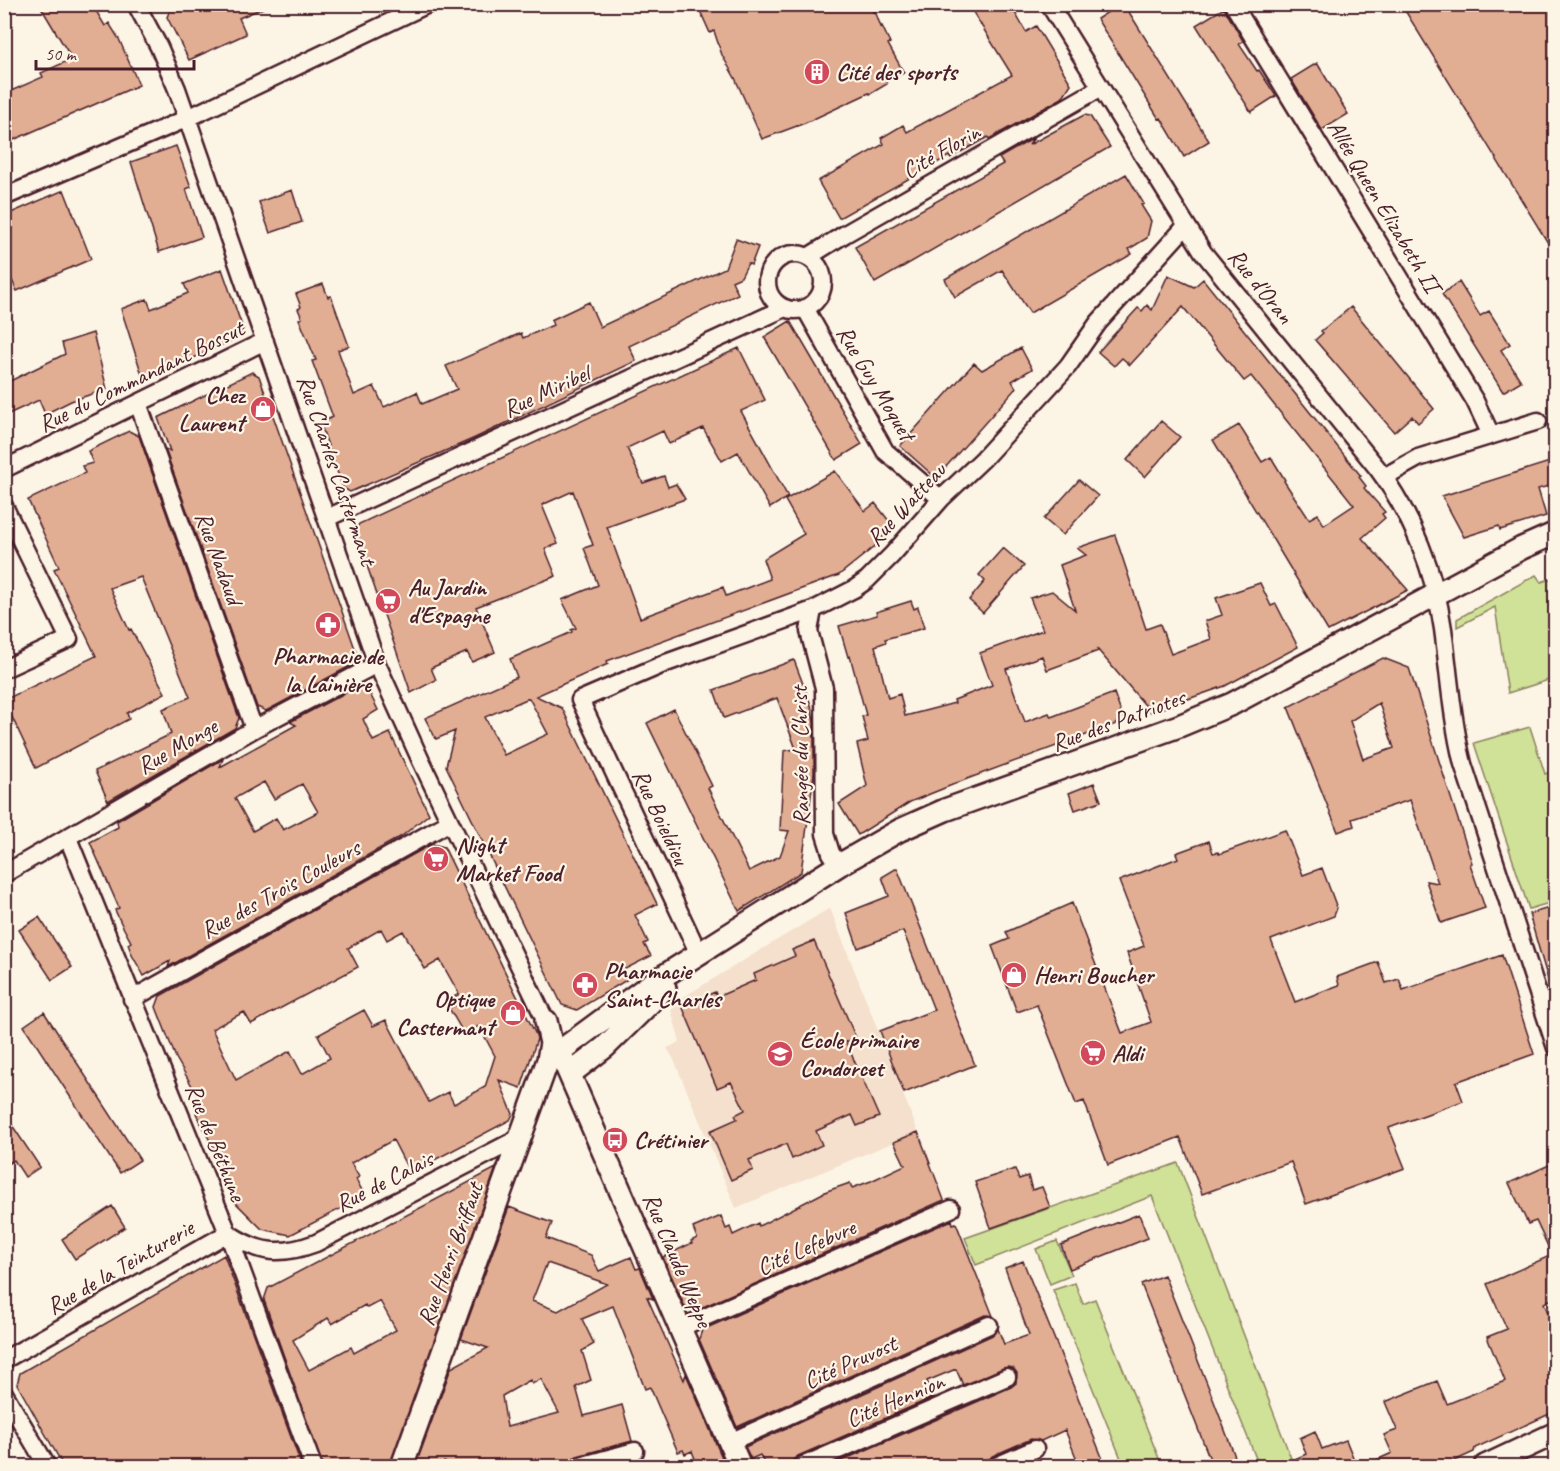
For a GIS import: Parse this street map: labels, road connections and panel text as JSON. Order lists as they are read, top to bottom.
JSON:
{
  "streets": {
    "street": [
      "Cité Florin",
      "Allée Queen Elizabeth II",
      "Rue d'Oran",
      "Rue du Commandant Bossut",
      "Rue Guy Moquet",
      "Rue Miribel",
      "Rue Charles Castermant",
      "Rue Watteau",
      "Rue Nadaud",
      "Rue des Patriotes",
      "Rue Monge",
      "Rangée du Christ",
      "Rue Boieldieu",
      "Rue des Trois Couleurs",
      "Rue de Béthune",
      "Rue de Calais",
      "Cité Lefebvre",
      "Rue Henri Briffaut",
      "Rue Claude Weppe",
      "Rue de la Teinturerie",
      "Cité Pruvost",
      "Cité Hennion"
    ]
  },
  "crossings": [
    ["Cité Florin", "Rue d'Oran"],
    ["Cité Florin", "Rue Guy Moquet"],
    ["Cité Florin", "Rue Miribel"],
    ["Rue d'Oran", "Rue Watteau"],
    ["Rue d'Oran", "Rue des Patriotes"],
    ["Rue du Commandant Bossut", "Rue Charles Castermant"],
    ["Rue du Commandant Bossut", "Rue Nadaud"],
    ["Rue Guy Moquet", "Rue Miribel"],
    ["Rue Guy Moquet", "Rue Watteau"],
    ["Rue Miribel", "Rue Charles Castermant"],
    ["Rue Charles Castermant", "Rue Monge"],
    ["Rue Charles Castermant", "Rue des Trois Couleurs"],
    ["Rue Watteau", "Rangée du Christ"],
    ["Rue Watteau", "Rue Boieldieu"],
    ["Rue Nadaud", "Rue Monge"],
    ["Rue des Patriotes", "Rangée du Christ"],
    ["Rue des Patriotes", "Rue Boieldieu"],
    ["Rue des Patriotes", "Rue Henri Briffaut"],
    ["Rue des Patriotes", "Rue Claude Weppe"],
    ["Rue Monge", "Rue de Béthune"],
    ["Rue des Trois Couleurs", "Rue de Béthune"],
    ["Rue de Béthune", "Rue de Calais"],
    ["Rue de Béthune", "Rue de la Teinturerie"],
    ["Rue de Calais", "Rue Henri Briffaut"],
    ["Rue de Calais", "Rue de la Teinturerie"],
    ["Cité Lefebvre", "Rue Claude Weppe"],
    ["Rue Claude Weppe", "Cité Pruvost"]
  ],
  "places": {
    "building": ["Cité des sports"],
    "shop": ["Chez Laurent", "Henri Boucher", "Optique Castermant"],
    "supermarket": ["Au Jardin d'Espagne", "Night Market Food", "Aldi"],
    "pharmacy": ["Pharmacie de la Lainière", "Pharmacie Saint-Charles"],
    "school or university": ["École primaire Condorcet"],
    "bus stop": ["Crétinier"]
  },
  "scale_bar": "50 m"
}
